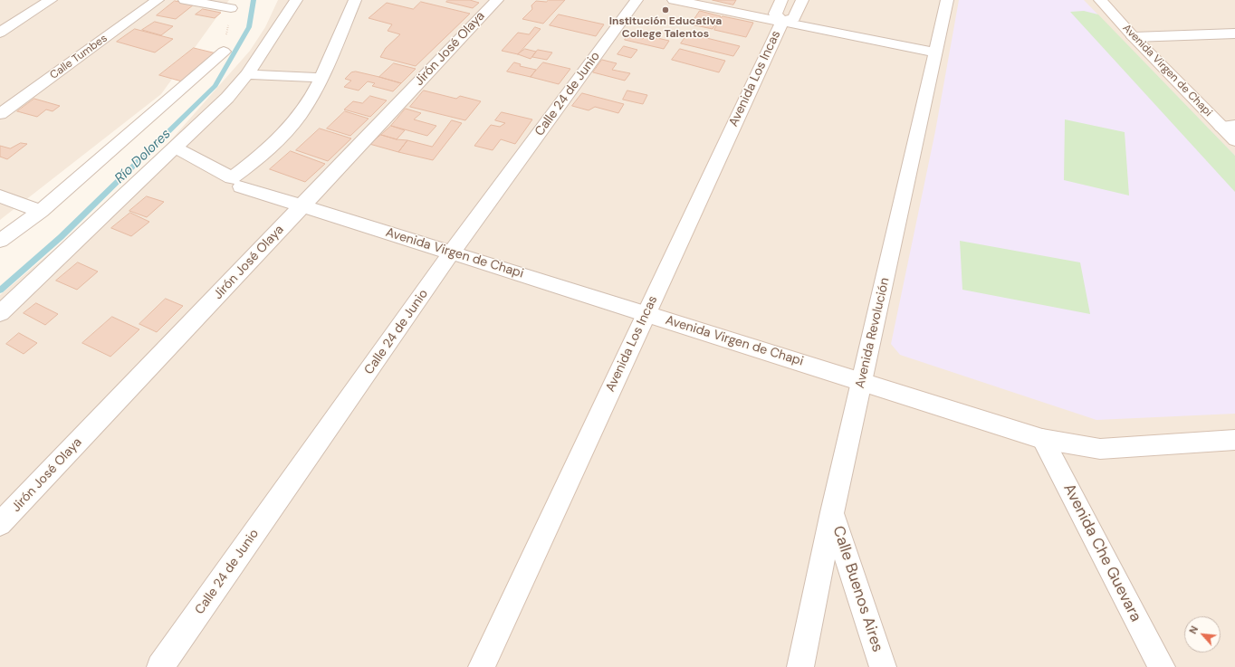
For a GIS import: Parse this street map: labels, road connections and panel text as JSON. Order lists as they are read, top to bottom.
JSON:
{
  "streets": {
    "street": [
      "Jirón José Olaya",
      "Calle Tumbes",
      "Avenida Virgen de Chapi",
      "Avenida Los Incas",
      "Calle 24 de Junio",
      "Avenida Revolución",
      "Avenida Che Guevara",
      "Calle Buenos Aires"
    ]
  },
  "crossings": [
    ["Jirón José Olaya", "Avenida Virgen de Chapi"],
    ["Avenida Virgen de Chapi", "Avenida Los Incas"],
    ["Avenida Virgen de Chapi", "Calle 24 de Junio"],
    ["Avenida Virgen de Chapi", "Avenida Revolución"],
    ["Avenida Virgen de Chapi", "Avenida Che Guevara"],
    ["Avenida Revolución", "Calle Buenos Aires"]
  ],
  "water": ["Río Dolores"],
  "places": ["Institución Educativa College Talentos"],
  "north": "top left"
}
